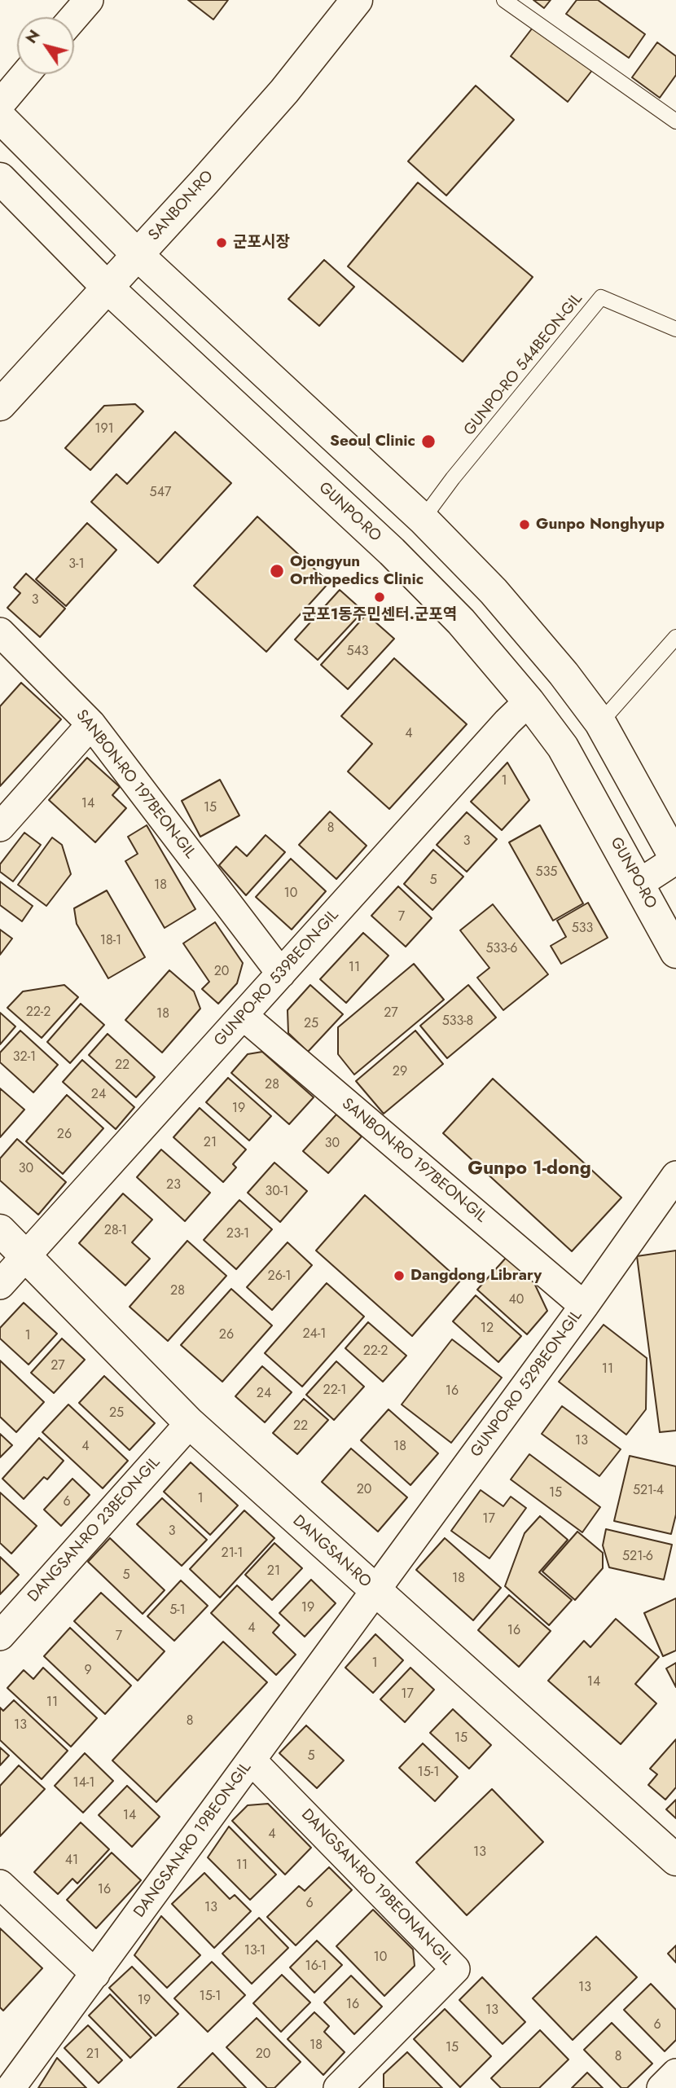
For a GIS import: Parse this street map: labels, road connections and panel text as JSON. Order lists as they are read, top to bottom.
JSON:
{
  "streets": {
    "main road": ["SANBON-RO", "GUNPO-RO", "DANGSAN-RO"],
    "street": [
      "SANBON-RO 197BEON-GIL",
      "GUNPO-RO 539BEON-GIL",
      "GUNPO-RO 529BEON-GIL",
      "DANGSAN-RO 23BEON-GIL",
      "DANGSAN-RO 19BEON-GIL",
      "DANGSAN-RO 19BEONAN-GIL"
    ],
    "lane": ["GUNPO-RO 544BEON-GIL"]
  },
  "crossings": [
    ["SANBON-RO", "GUNPO-RO"],
    ["GUNPO-RO", "GUNPO-RO 539BEON-GIL"],
    ["SANBON-RO 197BEON-GIL", "GUNPO-RO 539BEON-GIL"],
    ["SANBON-RO 197BEON-GIL", "GUNPO-RO 529BEON-GIL"],
    ["GUNPO-RO 539BEON-GIL", "DANGSAN-RO"],
    ["GUNPO-RO 529BEON-GIL", "DANGSAN-RO"],
    ["GUNPO-RO 529BEON-GIL", "DANGSAN-RO 19BEON-GIL"],
    ["DANGSAN-RO 23BEON-GIL", "DANGSAN-RO"],
    ["DANGSAN-RO", "DANGSAN-RO 19BEON-GIL"],
    ["DANGSAN-RO 19BEON-GIL", "DANGSAN-RO 19BEONAN-GIL"]
  ],
  "districts": ["Gunpo 1-dong"],
  "places": [
    "군포시장",
    "Seoul Clinic",
    "Gunpo Nonghyup",
    "Ojongyun Orthopedics Clinic",
    "군포1동주민센터.군포역",
    "Dangdong Library"
  ],
  "house_numbers": [
    "191",
    "547",
    "3-1",
    "3",
    "543",
    "4",
    "1",
    "14",
    "15",
    "8",
    "3",
    "535",
    "5",
    "18",
    "10",
    "7",
    "533",
    "18-1",
    "533-6",
    "11",
    "20",
    "22-2",
    "27",
    "18",
    "533-8",
    "25",
    "32-1",
    "22",
    "29",
    "28",
    "24",
    "19",
    "26",
    "21",
    "30",
    "30",
    "23",
    "30-1",
    "28-1",
    "23-1",
    "26-1",
    "28",
    "40",
    "12",
    "24-1",
    "26",
    "1",
    "22-2",
    "27",
    "11",
    "22-1",
    "16",
    "24",
    "25",
    "22",
    "13",
    "4",
    "18",
    "20",
    "521-4",
    "15",
    "1",
    "6",
    "17",
    "3",
    "21-1",
    "521-6",
    "21",
    "5",
    "18",
    "19",
    "5-1",
    "4",
    "16",
    "7",
    "1",
    "9",
    "14",
    "17",
    "11",
    "8",
    "13",
    "15",
    "5",
    "15-1",
    "14-1",
    "14",
    "4",
    "13",
    "41",
    "11",
    "16",
    "6",
    "13",
    "13-1",
    "10",
    "16-1",
    "13",
    "15-1",
    "19",
    "16",
    "13",
    "6",
    "18",
    "15",
    "21",
    "20",
    "8"
  ],
  "north": "top left"
}
